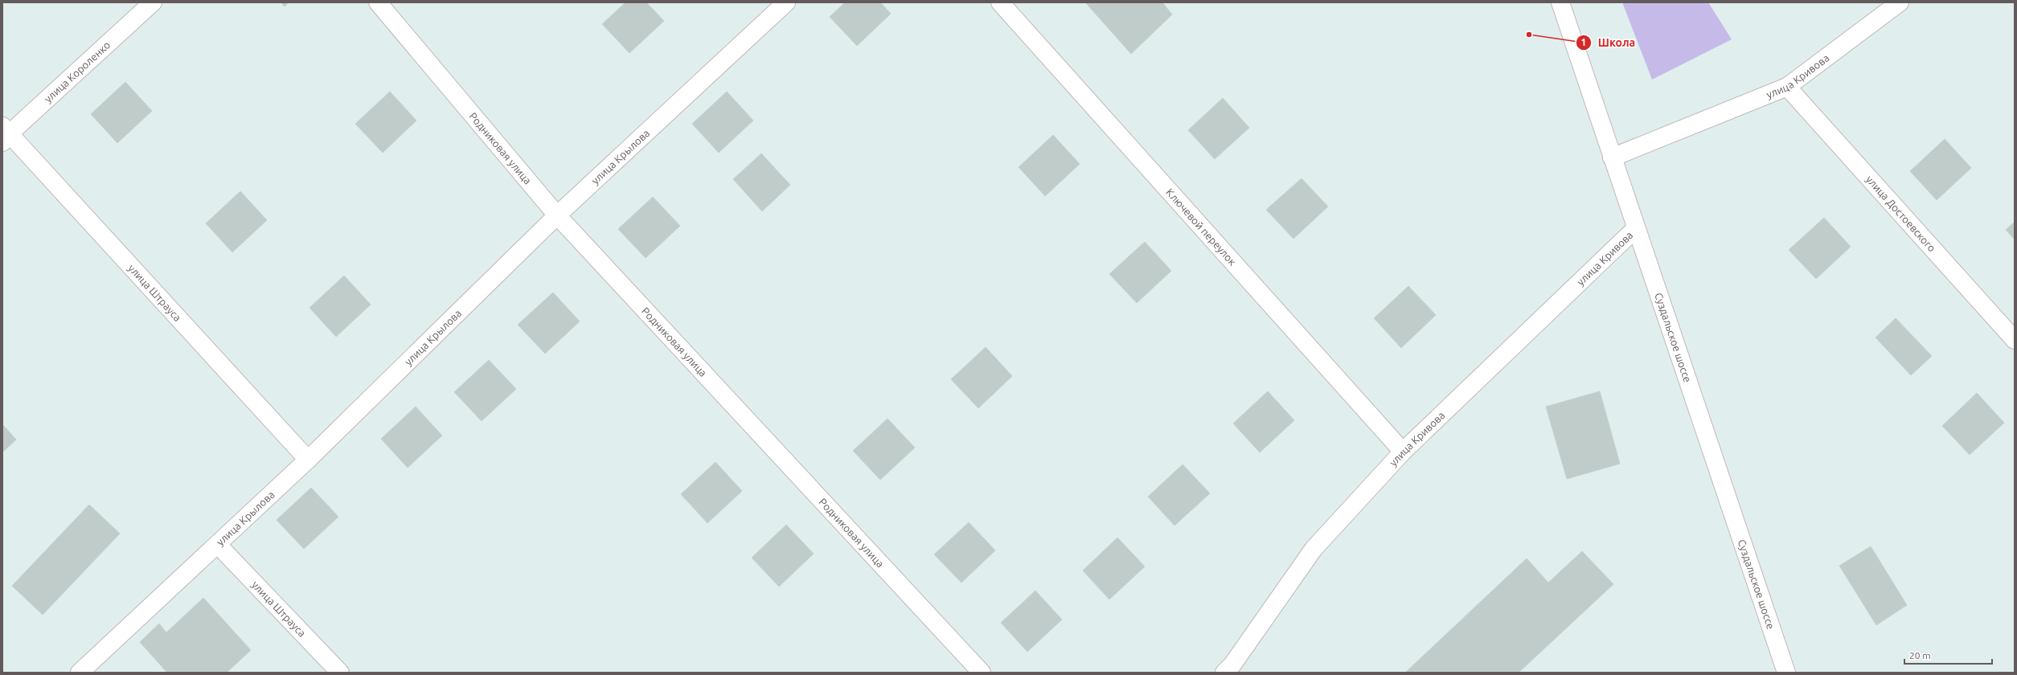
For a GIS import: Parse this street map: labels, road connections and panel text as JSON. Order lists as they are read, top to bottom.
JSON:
{
  "streets": {
    "street": [
      "улица Короленко",
      "улица Кривова",
      "Родниковая улица",
      "улица Крылова",
      "улица Достоевского",
      "Ключевой переулок",
      "улица Штрауса",
      "Суздальское шоссе"
    ]
  },
  "crossings": [
    ["улица Короленко", "улица Штрауса"],
    ["улица Кривова", "улица Достоевского"],
    ["улица Кривова", "Ключевой переулок"],
    ["улица Кривова", "Суздальское шоссе"],
    ["Родниковая улица", "улица Крылова"],
    ["улица Крылова", "улица Штрауса"]
  ],
  "places": ["Школа"],
  "scale_bar": "20 m"
}
